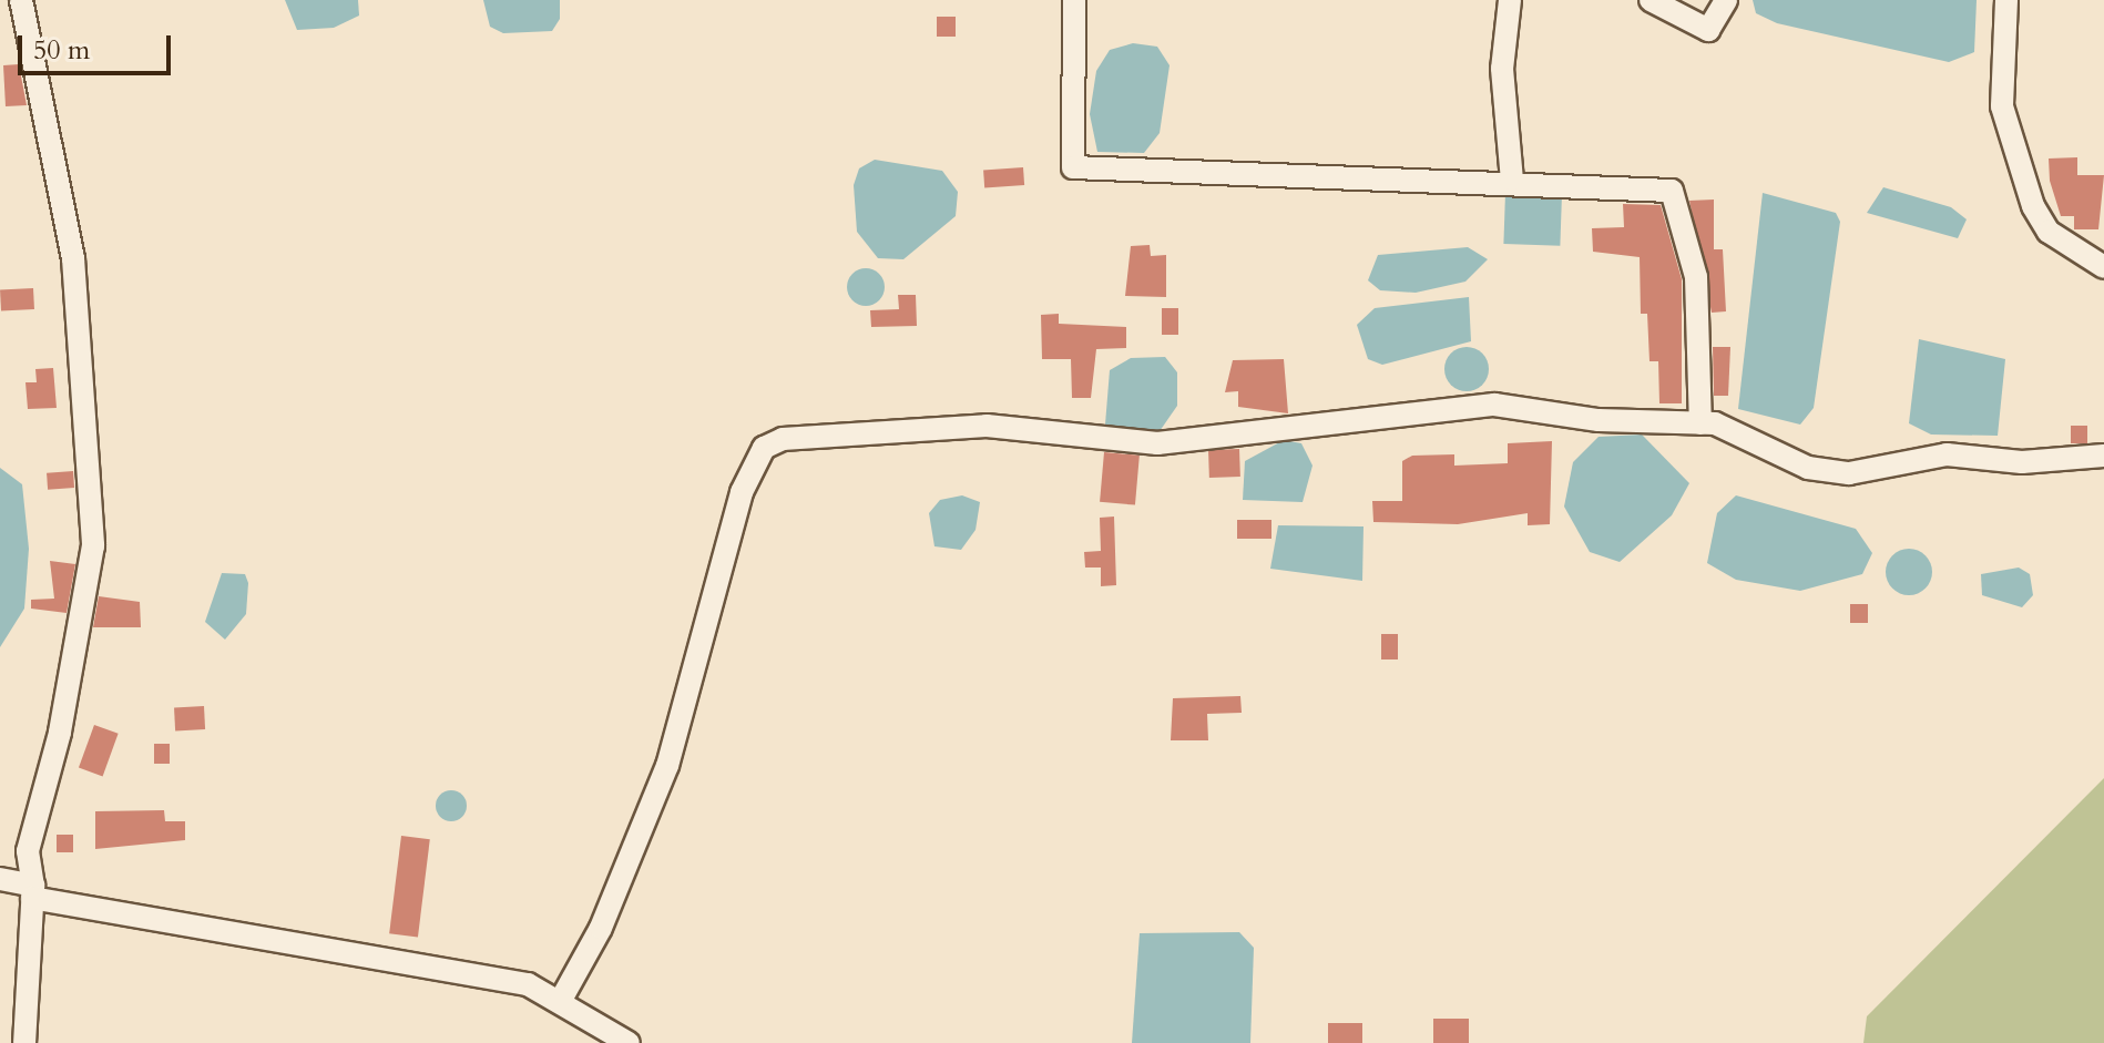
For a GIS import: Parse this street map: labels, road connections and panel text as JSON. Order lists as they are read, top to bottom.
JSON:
{
  "scale_bar": "50 m"
}
